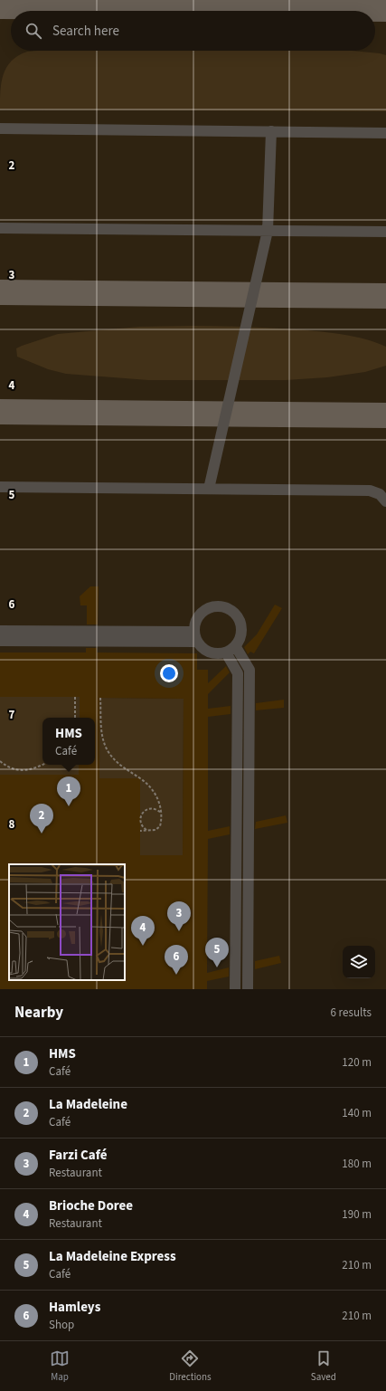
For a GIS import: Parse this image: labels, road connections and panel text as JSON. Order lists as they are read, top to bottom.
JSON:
{
  "page": {
    "search": "Search here",
    "popup": ["HMS", "Café"],
    "pins": [
      "1",
      "2",
      "3",
      "4",
      "5",
      "6"
    ],
    "heading": ["Nearby", "6 results"],
    "list": [
      {
        "mark": "1",
        "name": "HMS",
        "note": "Café",
        "value": "120 m"
      },
      {
        "mark": "2",
        "name": "La Madeleine",
        "note": "Café",
        "value": "140 m"
      },
      {
        "mark": "3",
        "name": "Farzi Café",
        "note": "Restaurant",
        "value": "180 m"
      },
      {
        "mark": "4",
        "name": "Brioche Doree",
        "note": "Restaurant",
        "value": "190 m"
      },
      {
        "mark": "5",
        "name": "La Madeleine Express",
        "note": "Café",
        "value": "210 m"
      },
      {
        "mark": "6",
        "name": "Hamleys",
        "note": "Shop",
        "value": "210 m"
      }
    ],
    "nav": ["Map", "Directions", "Saved"]
  },
  "grid": {
    "rows": [
      "2",
      "3",
      "4",
      "5",
      "6",
      "7",
      "8"
    ]
  }
}
